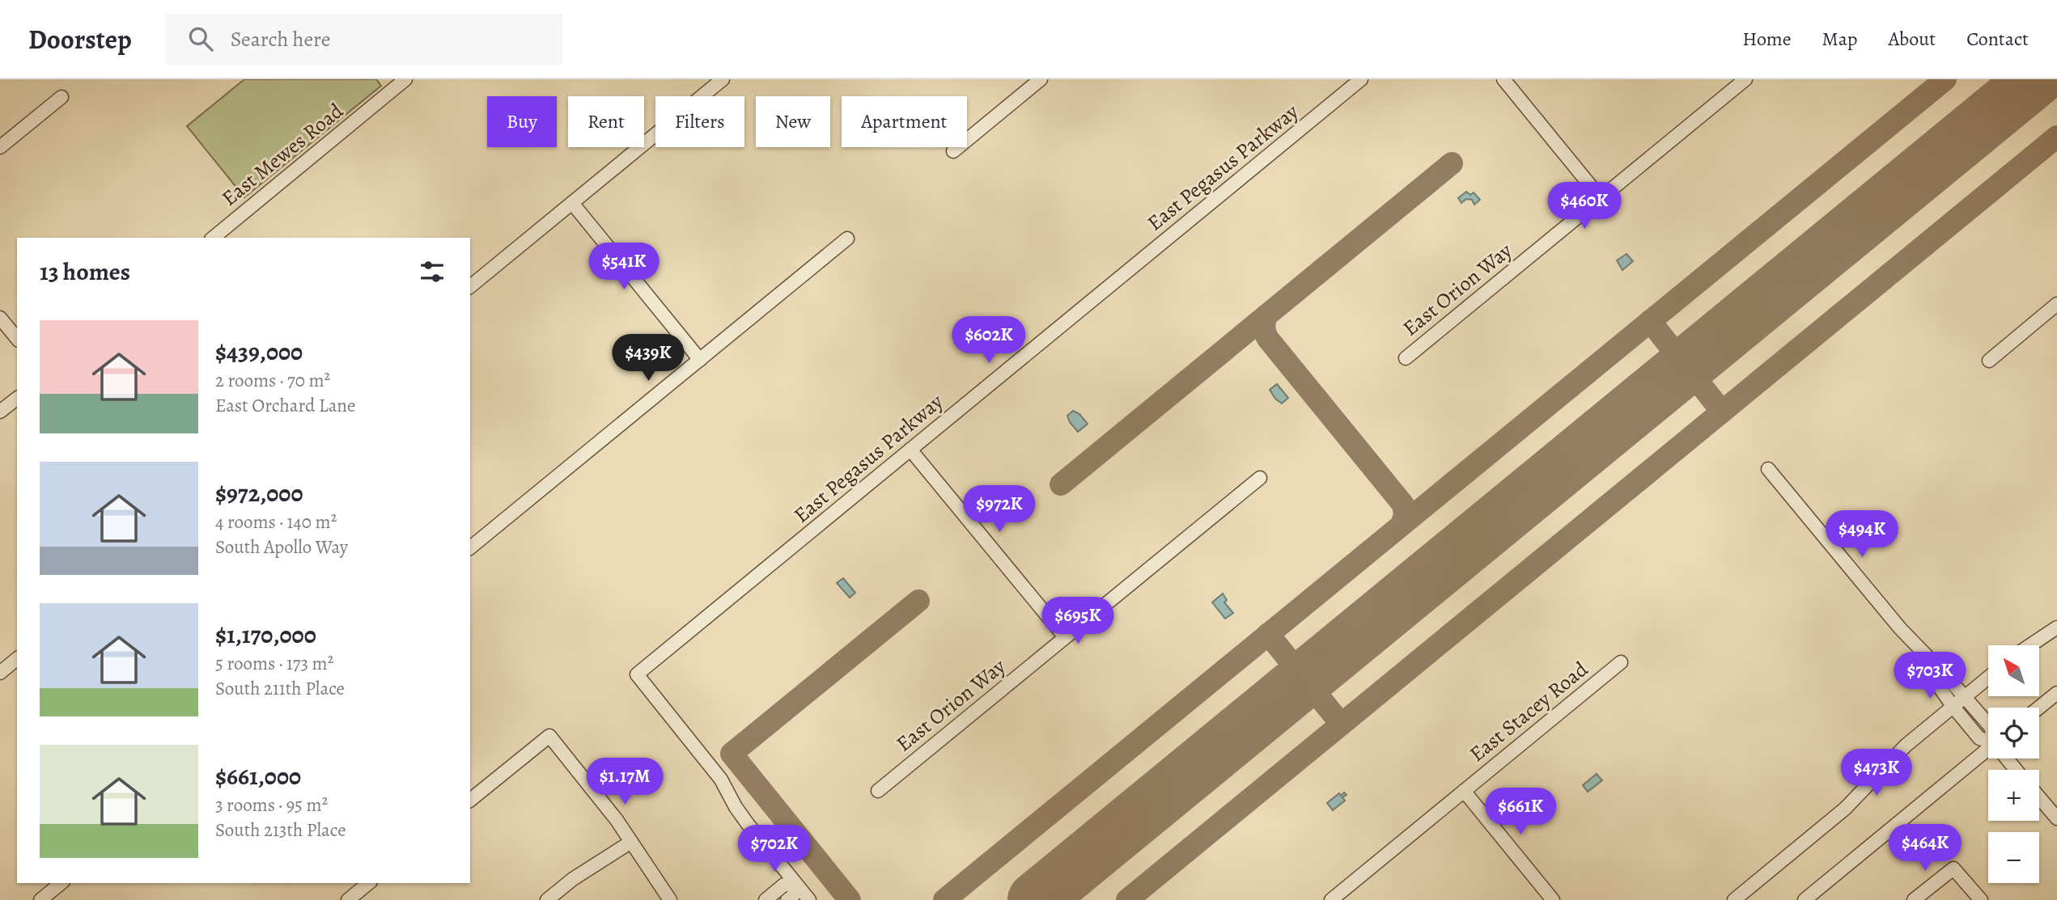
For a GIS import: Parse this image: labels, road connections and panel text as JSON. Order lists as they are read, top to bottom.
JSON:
{
  "streets": {
    "street": [
      "East Mewes Road",
      "East Pegasus Parkway",
      "East Orion Way",
      "East Stacey Road"
    ]
  },
  "north": "top left",
  "page": {
    "header": "Doorstep",
    "search": "Search here",
    "nav": [
      "Home",
      "Map",
      "About",
      "Contact"
    ],
    "chip": [
      "Buy",
      "Rent",
      "Filters",
      "New",
      "Apartment"
    ],
    "price": [
      "$460K",
      "$541K",
      "$602K",
      "$439K",
      "$972K",
      "$494K",
      "$695K",
      "$703K",
      "$473K",
      "$1.17M",
      "$661K",
      "$464K",
      "$702K"
    ],
    "heading": "13 homes",
    "list": [
      {
        "name": "$439,000",
        "note": "2 rooms · 70 m² · East Orchard Lane"
      },
      {
        "name": "$972,000",
        "note": "4 rooms · 140 m² · South Apollo Way"
      },
      {
        "name": "$1,170,000",
        "note": "5 rooms · 173 m² · South 211th Place"
      },
      {
        "name": "$661,000",
        "note": "3 rooms · 95 m² · South 213th Place"
      }
    ],
    "map_buttons": ["+", "−"]
  }
}
